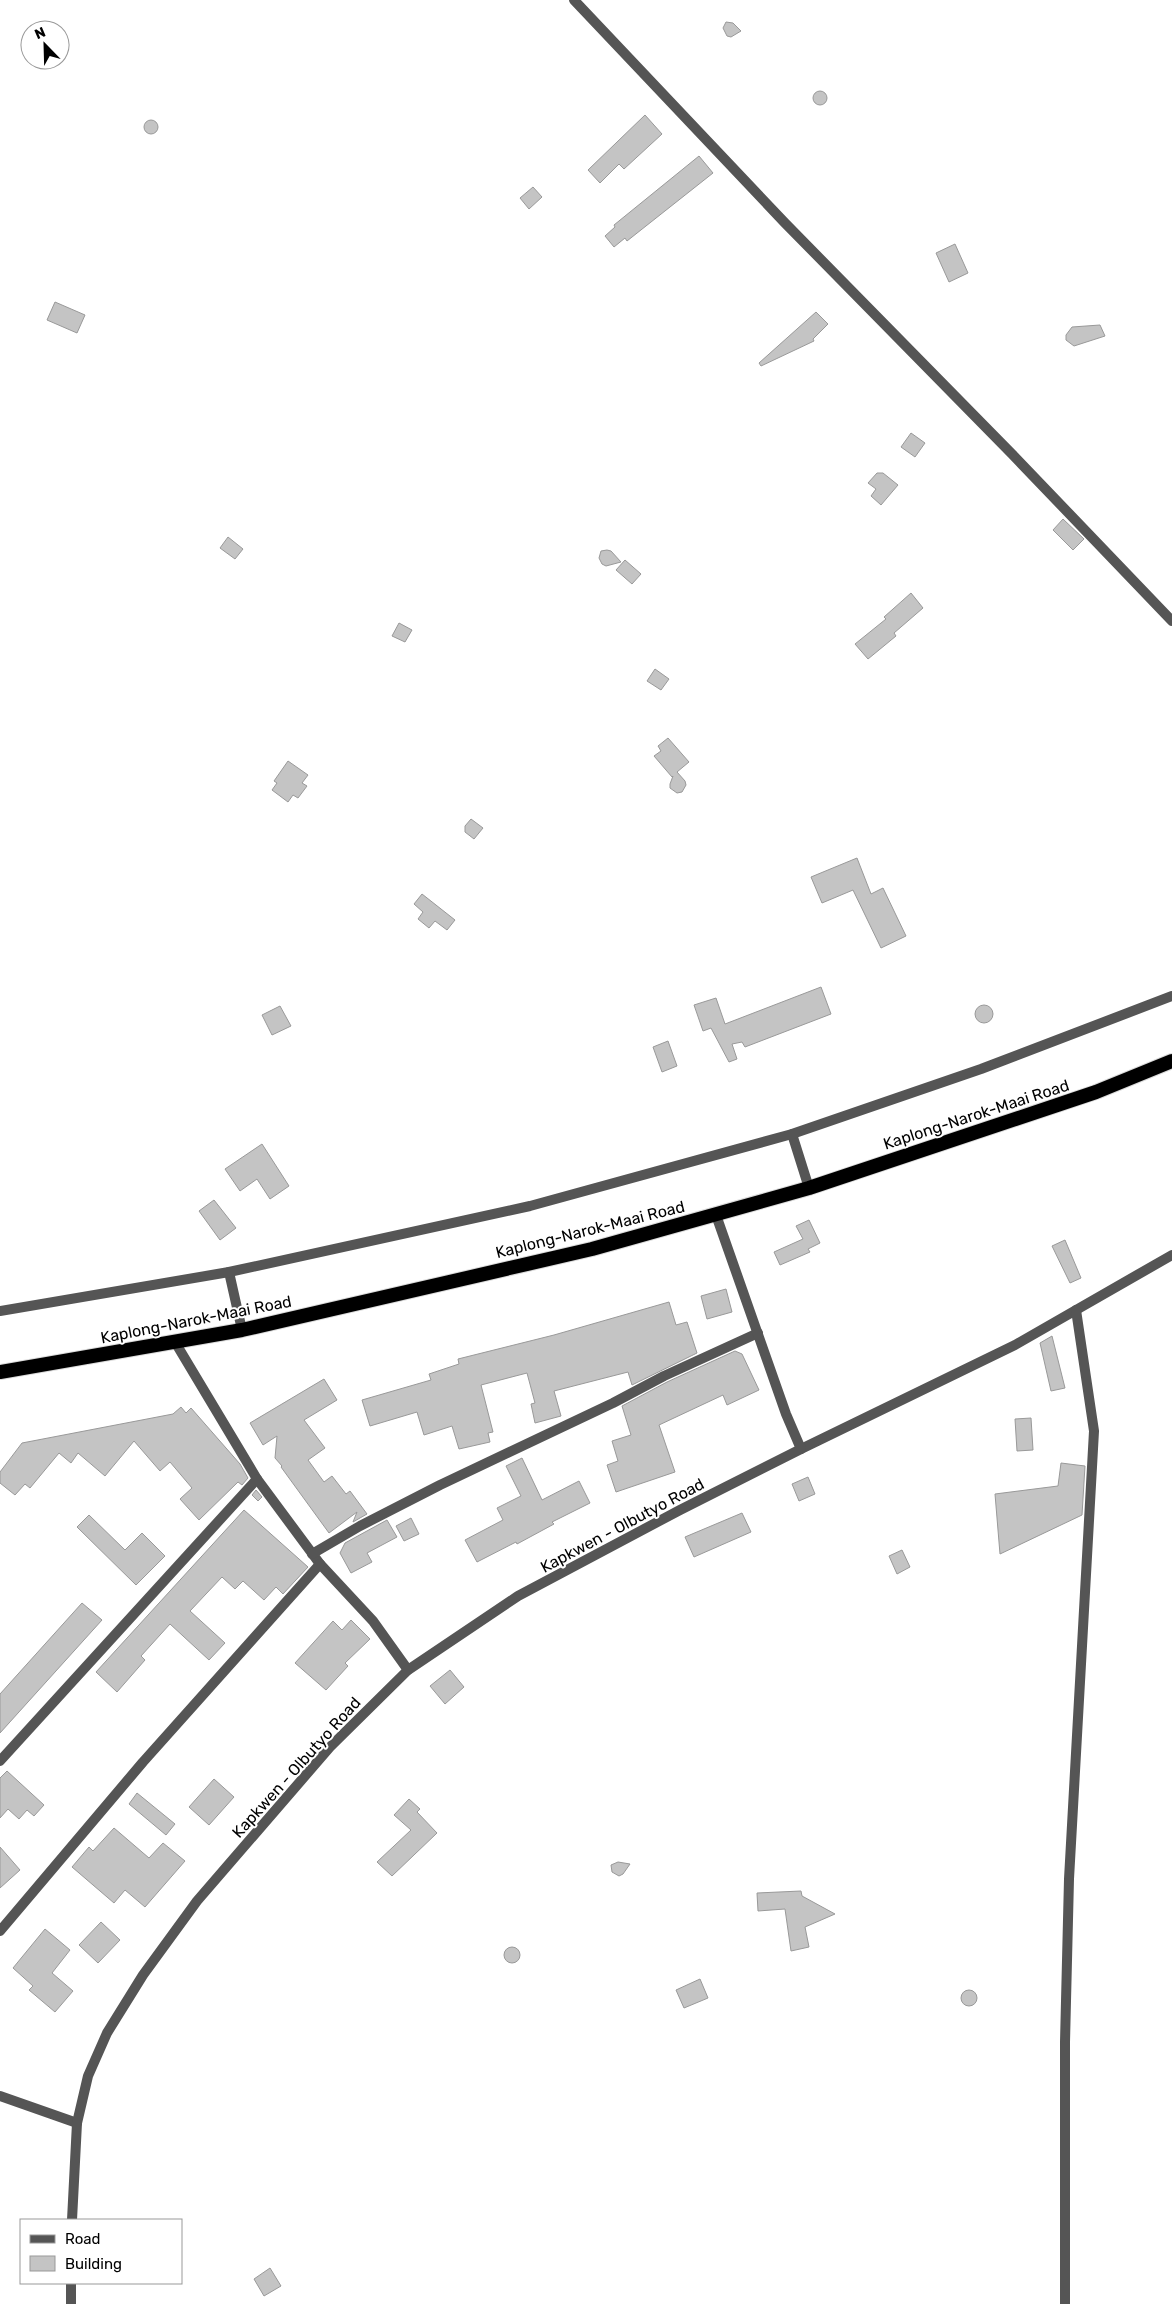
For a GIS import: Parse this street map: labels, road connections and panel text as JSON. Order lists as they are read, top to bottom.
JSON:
{
  "streets": {
    "highway": ["Kaplong-Narok-Maai Road"],
    "street": ["Kapkwen - Olbutyo Road"]
  },
  "legend": ["Road", "Building"],
  "north": "top left"
}
